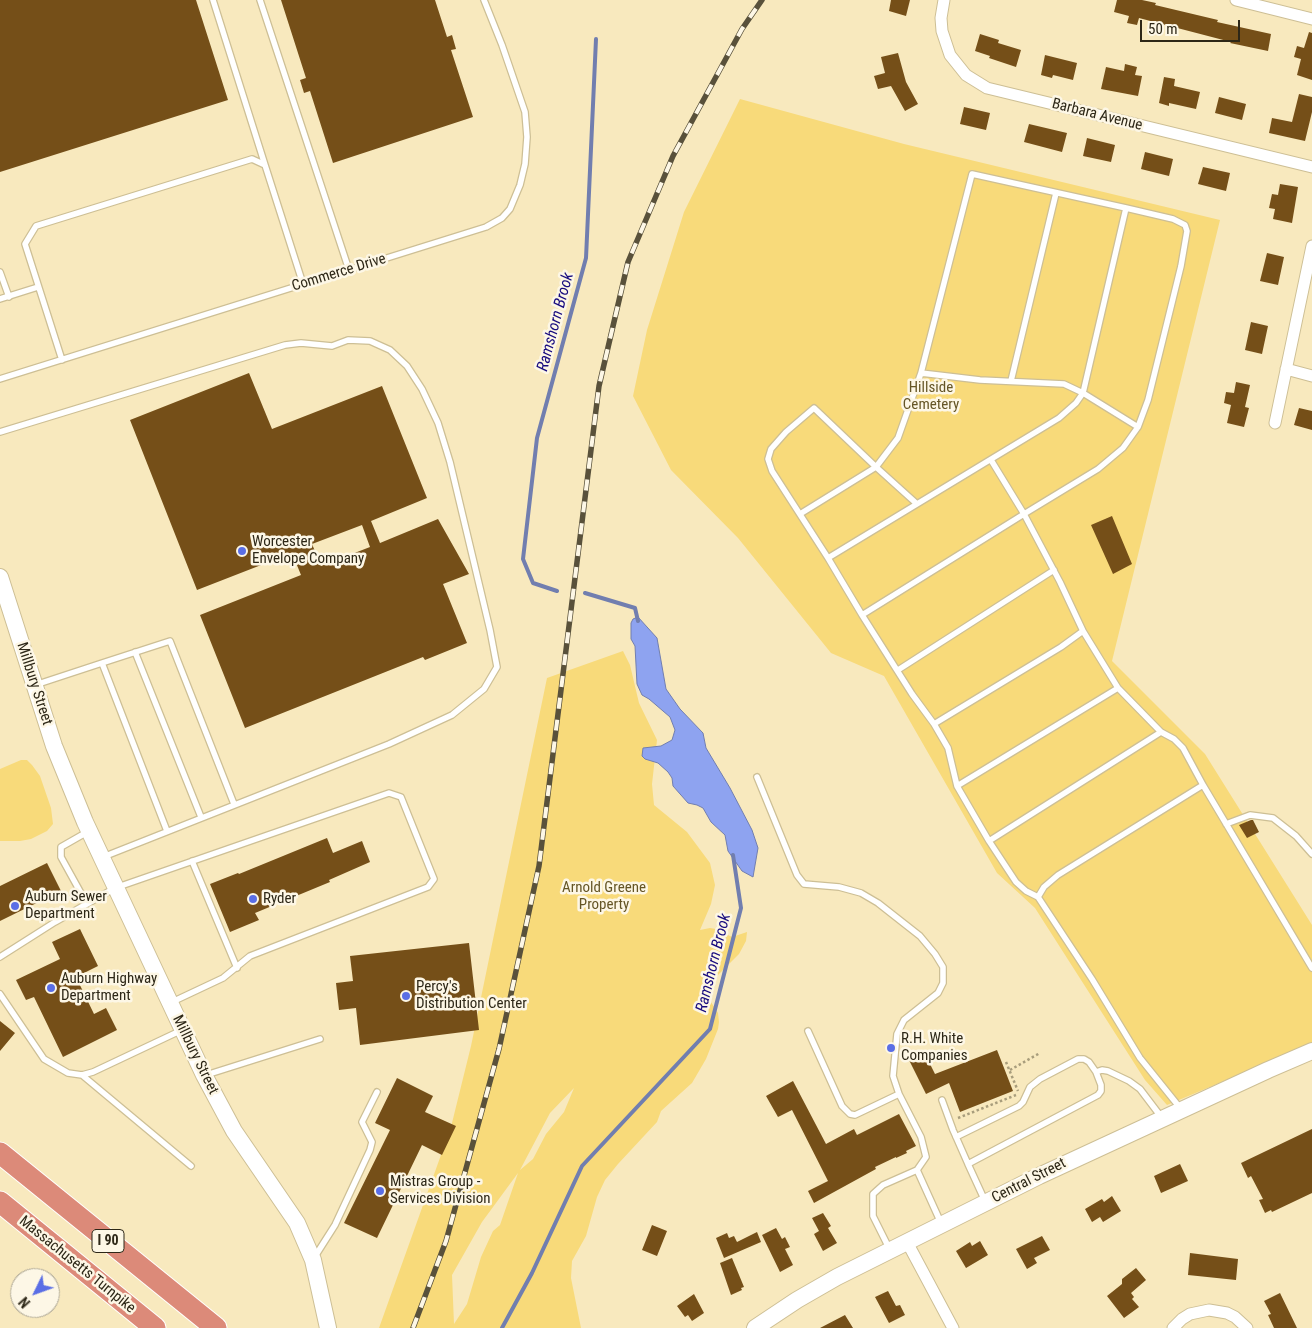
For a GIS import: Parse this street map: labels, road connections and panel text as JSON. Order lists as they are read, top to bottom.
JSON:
{
  "streets": {
    "highway": ["I 90", "Massachusetts Turnpike"],
    "street": ["Barbara Avenue", "Millbury Street", "Central Street"],
    "lane": ["Commerce Drive"]
  },
  "water": ["Ramshorn Brook"],
  "parks": ["Hillside Cemetery", "Arnold Greene Property"],
  "places": [
    "Worcester Envelope Company",
    "Ryder",
    "Auburn Sewer Department",
    "Auburn Highway Department",
    "Percy's Distribution Center",
    "R.H. White Companies",
    "Mistras Group - Services Division"
  ],
  "scale_bar": "50 m",
  "north": "bottom left"
}
